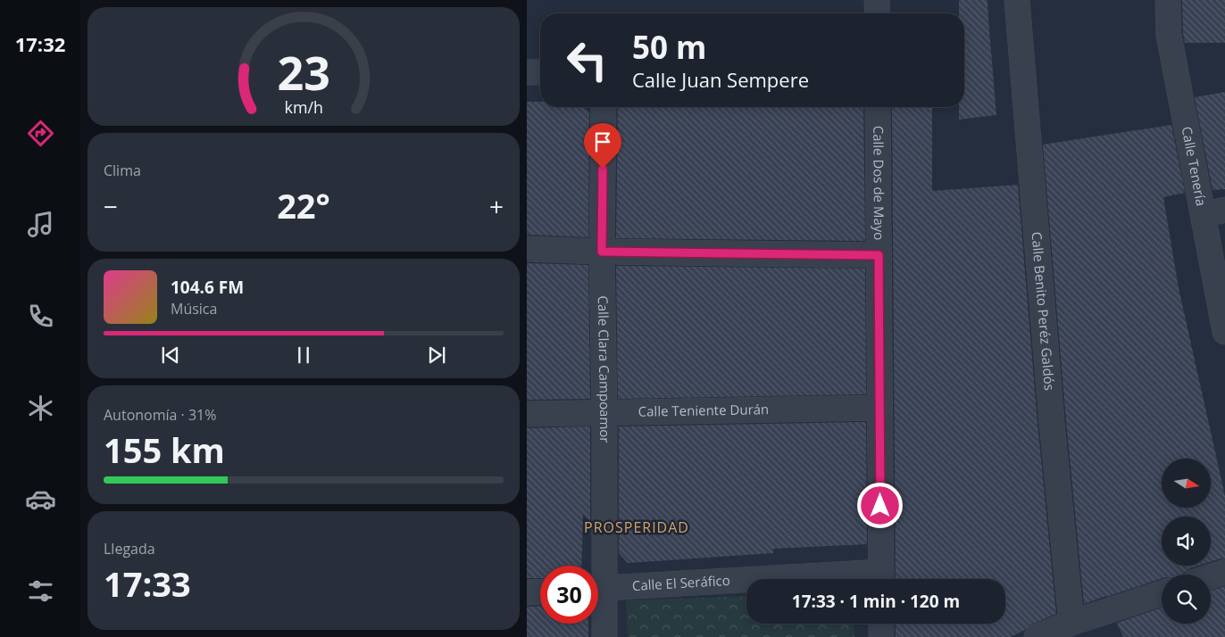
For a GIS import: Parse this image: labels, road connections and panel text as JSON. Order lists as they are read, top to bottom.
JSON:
{
  "streets": {
    "street": [
      "Calle Tenería",
      "Calle Dos de Mayo",
      "Calle Benito Peréz Galdós",
      "Calle Clara Campoamor",
      "Calle Teniente Durán",
      "Calle El Seráfico"
    ]
  },
  "crossings": [
    ["Calle Dos de Mayo", "Calle Teniente Durán"],
    ["Calle Clara Campoamor", "Calle Teniente Durán"]
  ],
  "districts": ["PROSPERIDAD"],
  "north": "right",
  "page": {
    "tabs": "17:32",
    "turn": ["50 m", "Calle Juan Sempere"],
    "tile": [
      "Clima",
      ["Autonomía · 31%", "155 km"],
      ["Llegada", "17:33"]
    ],
    "heat": ["−", "22°", "+"],
    "song": ["104.6 FM", "Música"],
    "limit": "30",
    "trip": "17:33 · 1 min · 120 m",
    "gauge": ["23", "km/h"]
  }
}
